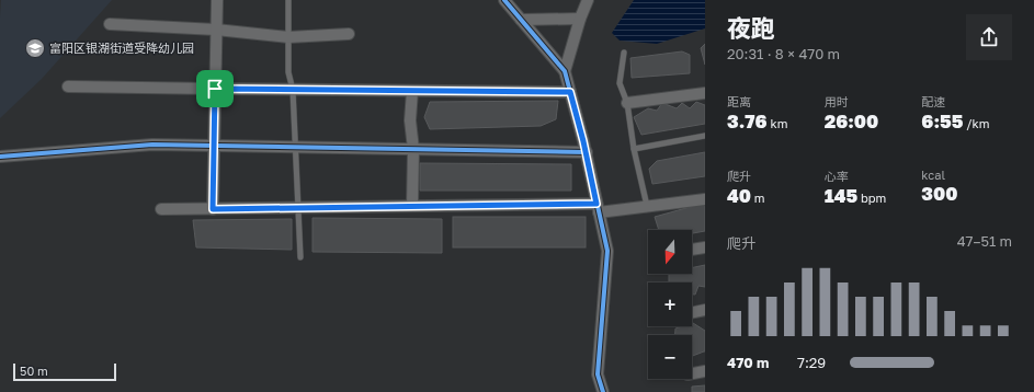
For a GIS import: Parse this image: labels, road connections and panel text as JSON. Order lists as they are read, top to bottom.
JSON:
{
  "places": {
    "school or university": ["富阳区银湖街道受降幼儿园"]
  },
  "scale_bar": "50 m",
  "north": "bottom",
  "page": {
    "heading": ["夜跑", "20:31 · 8 × 470 m"],
    "stats": [
      ["距离", "3.76 km"],
      ["用时", "26:00"],
      ["配速", "6:55 /km"],
      ["爬升", "40 m"],
      ["心率", "145 bpm"],
      ["kcal", "300"]
    ],
    "chart": ["爬升", "47–51 m"],
    "map_buttons": ["+", "−"],
    "list": [
      {
        "name": "470 m",
        "note": "7:29"
      }
    ],
    "scale": "50 m"
  }
}
